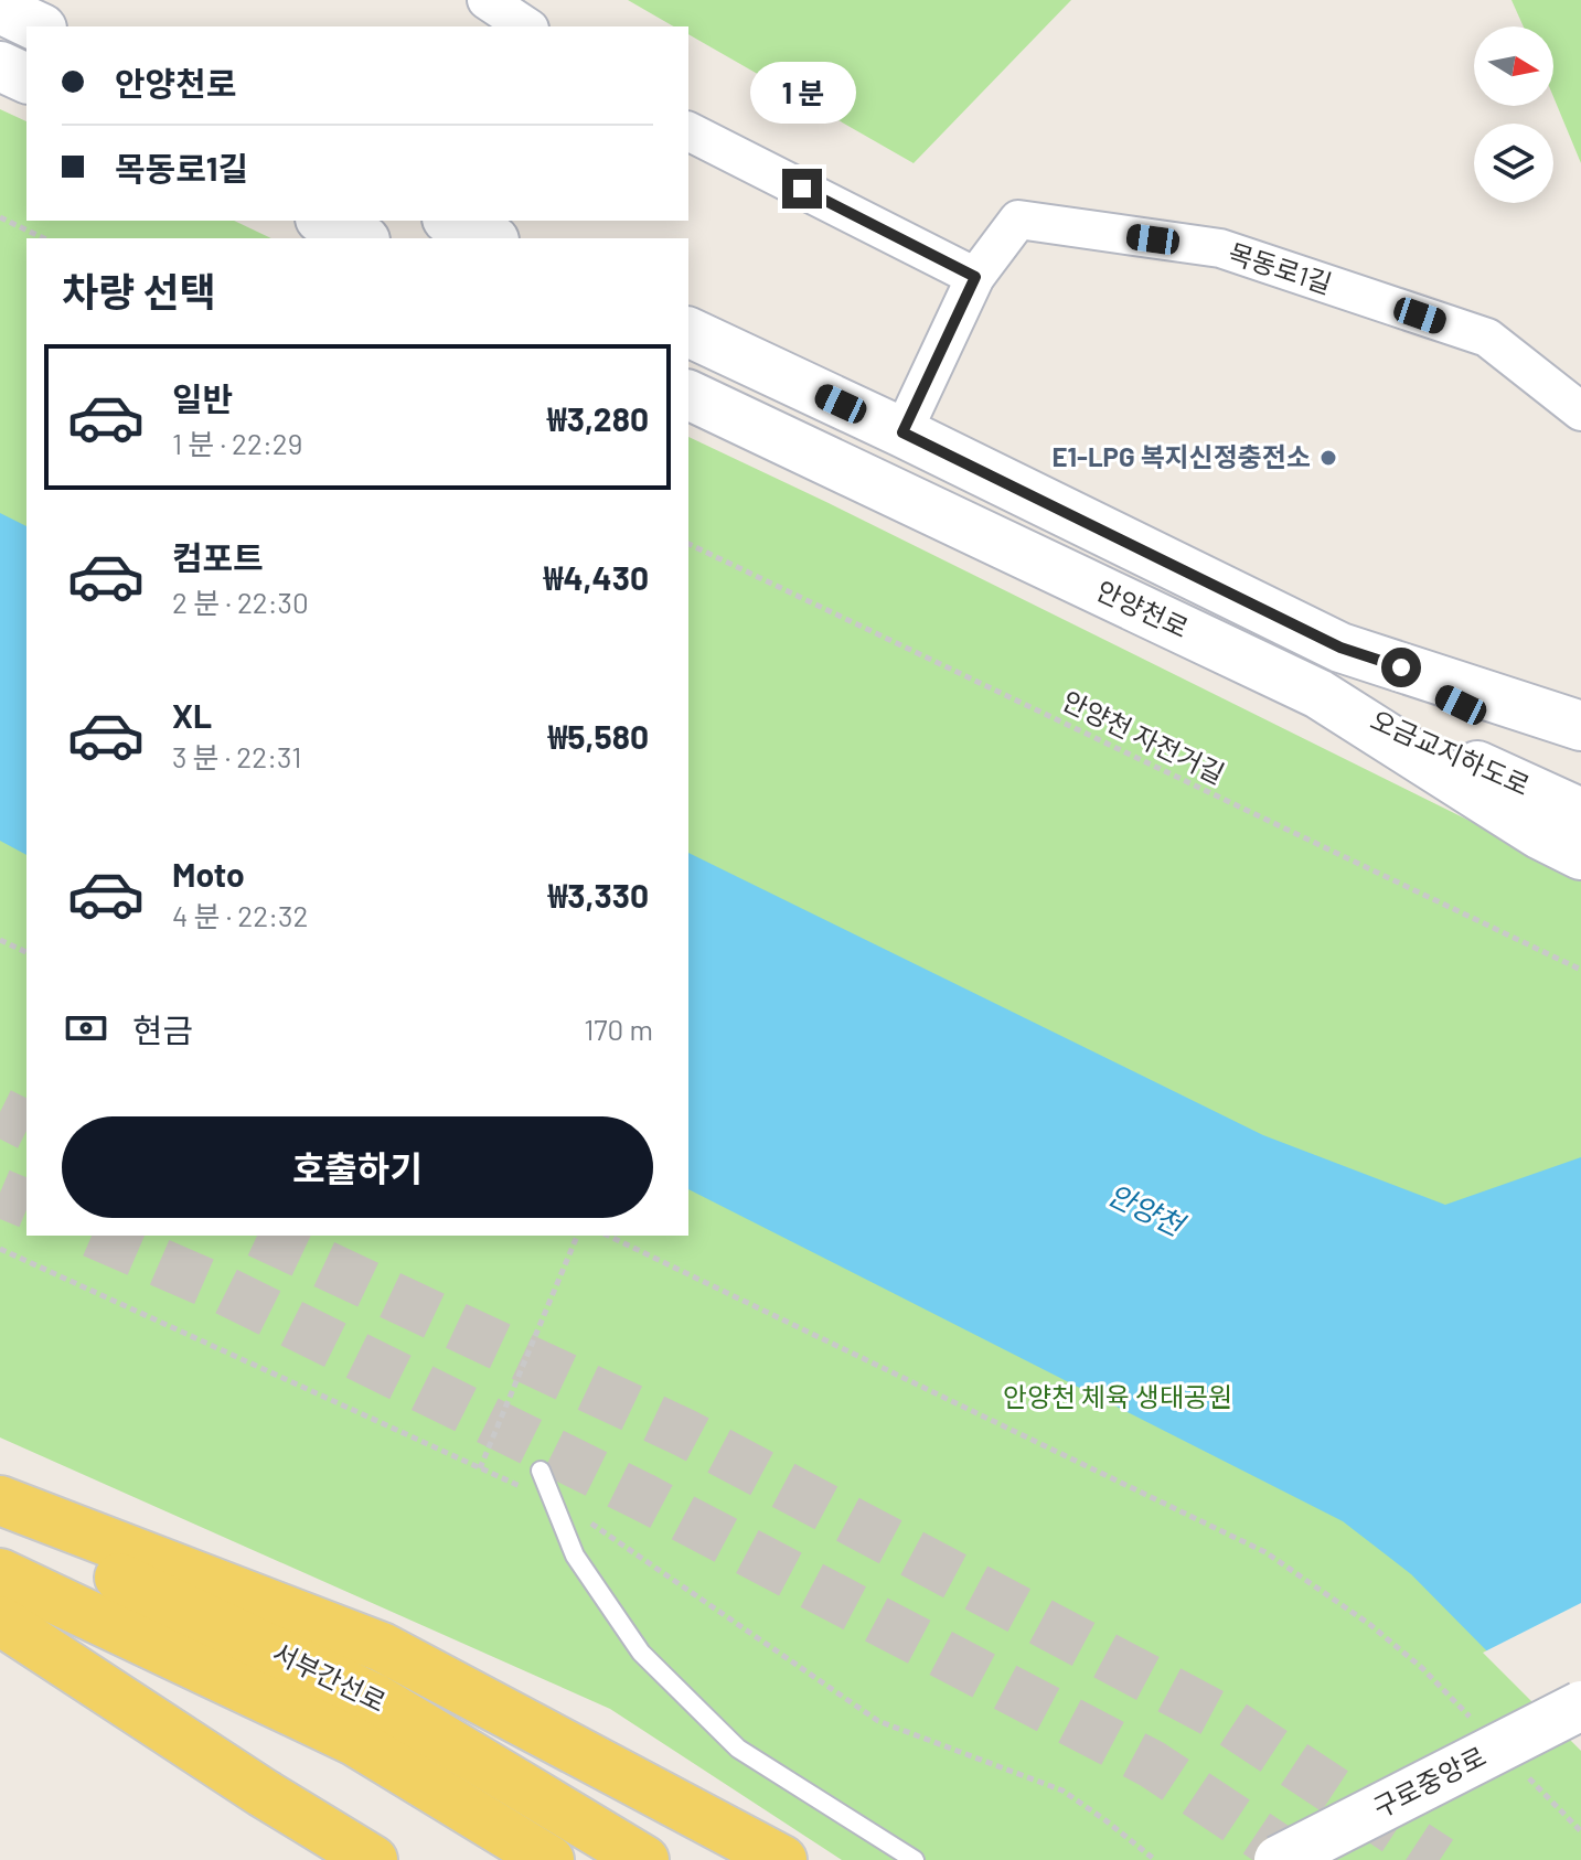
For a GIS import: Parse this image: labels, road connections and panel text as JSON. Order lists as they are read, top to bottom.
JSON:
{
  "streets": {
    "main road": [
      "안양천로",
      "오금교지하도로",
      "서부간선로",
      "구로중앙로"
    ],
    "street": ["목동로1길"],
    "path": ["안양천 자전거길"]
  },
  "crossings": [
    ["목동로1길", "안양천로"],
    ["안양천로", "오금교지하도로"]
  ],
  "water": ["안양천"],
  "parks": ["안양천 체육 생태공원"],
  "places": ["E1-LPG 복지신정충전소"],
  "north": "right",
  "page": {
    "banner": ["안양천로", "목동로1길"],
    "bubble": "1 분",
    "heading": "차량 선택",
    "list": [
      {
        "name": "일반",
        "note": "1 분 · 22:29",
        "value": "₩3,280"
      },
      {
        "name": "컴포트",
        "note": "2 분 · 22:30",
        "value": "₩4,430"
      },
      {
        "name": "XL",
        "note": "3 분 · 22:31",
        "value": "₩5,580"
      },
      {
        "name": "Moto",
        "note": "4 분 · 22:32",
        "value": "₩3,330"
      }
    ],
    "pay": ["현금", "170 m"],
    "buttons": "호출하기"
  }
}
